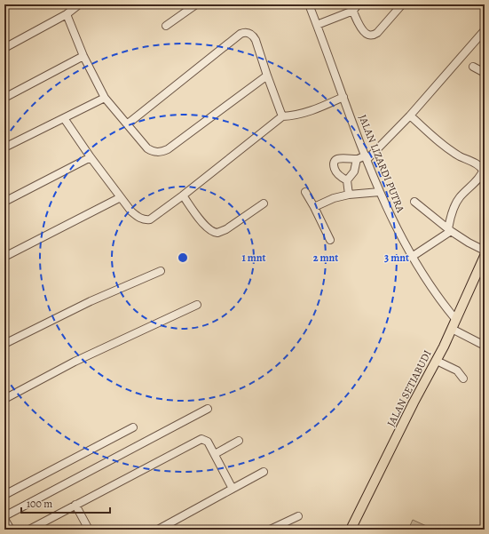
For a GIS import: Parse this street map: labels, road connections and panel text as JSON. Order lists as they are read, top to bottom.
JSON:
{
  "streets": {
    "main road": ["JALAN SETIABUDI"],
    "street": ["JALAN LIZARDI PUTRA"]
  },
  "crossings": [
    ["JALAN LIZARDI PUTRA", "JALAN SETIABUDI"]
  ],
  "scale_bar": "100 m",
  "rings": ["1 mnt", "2 mnt", "3 mnt"]
}
